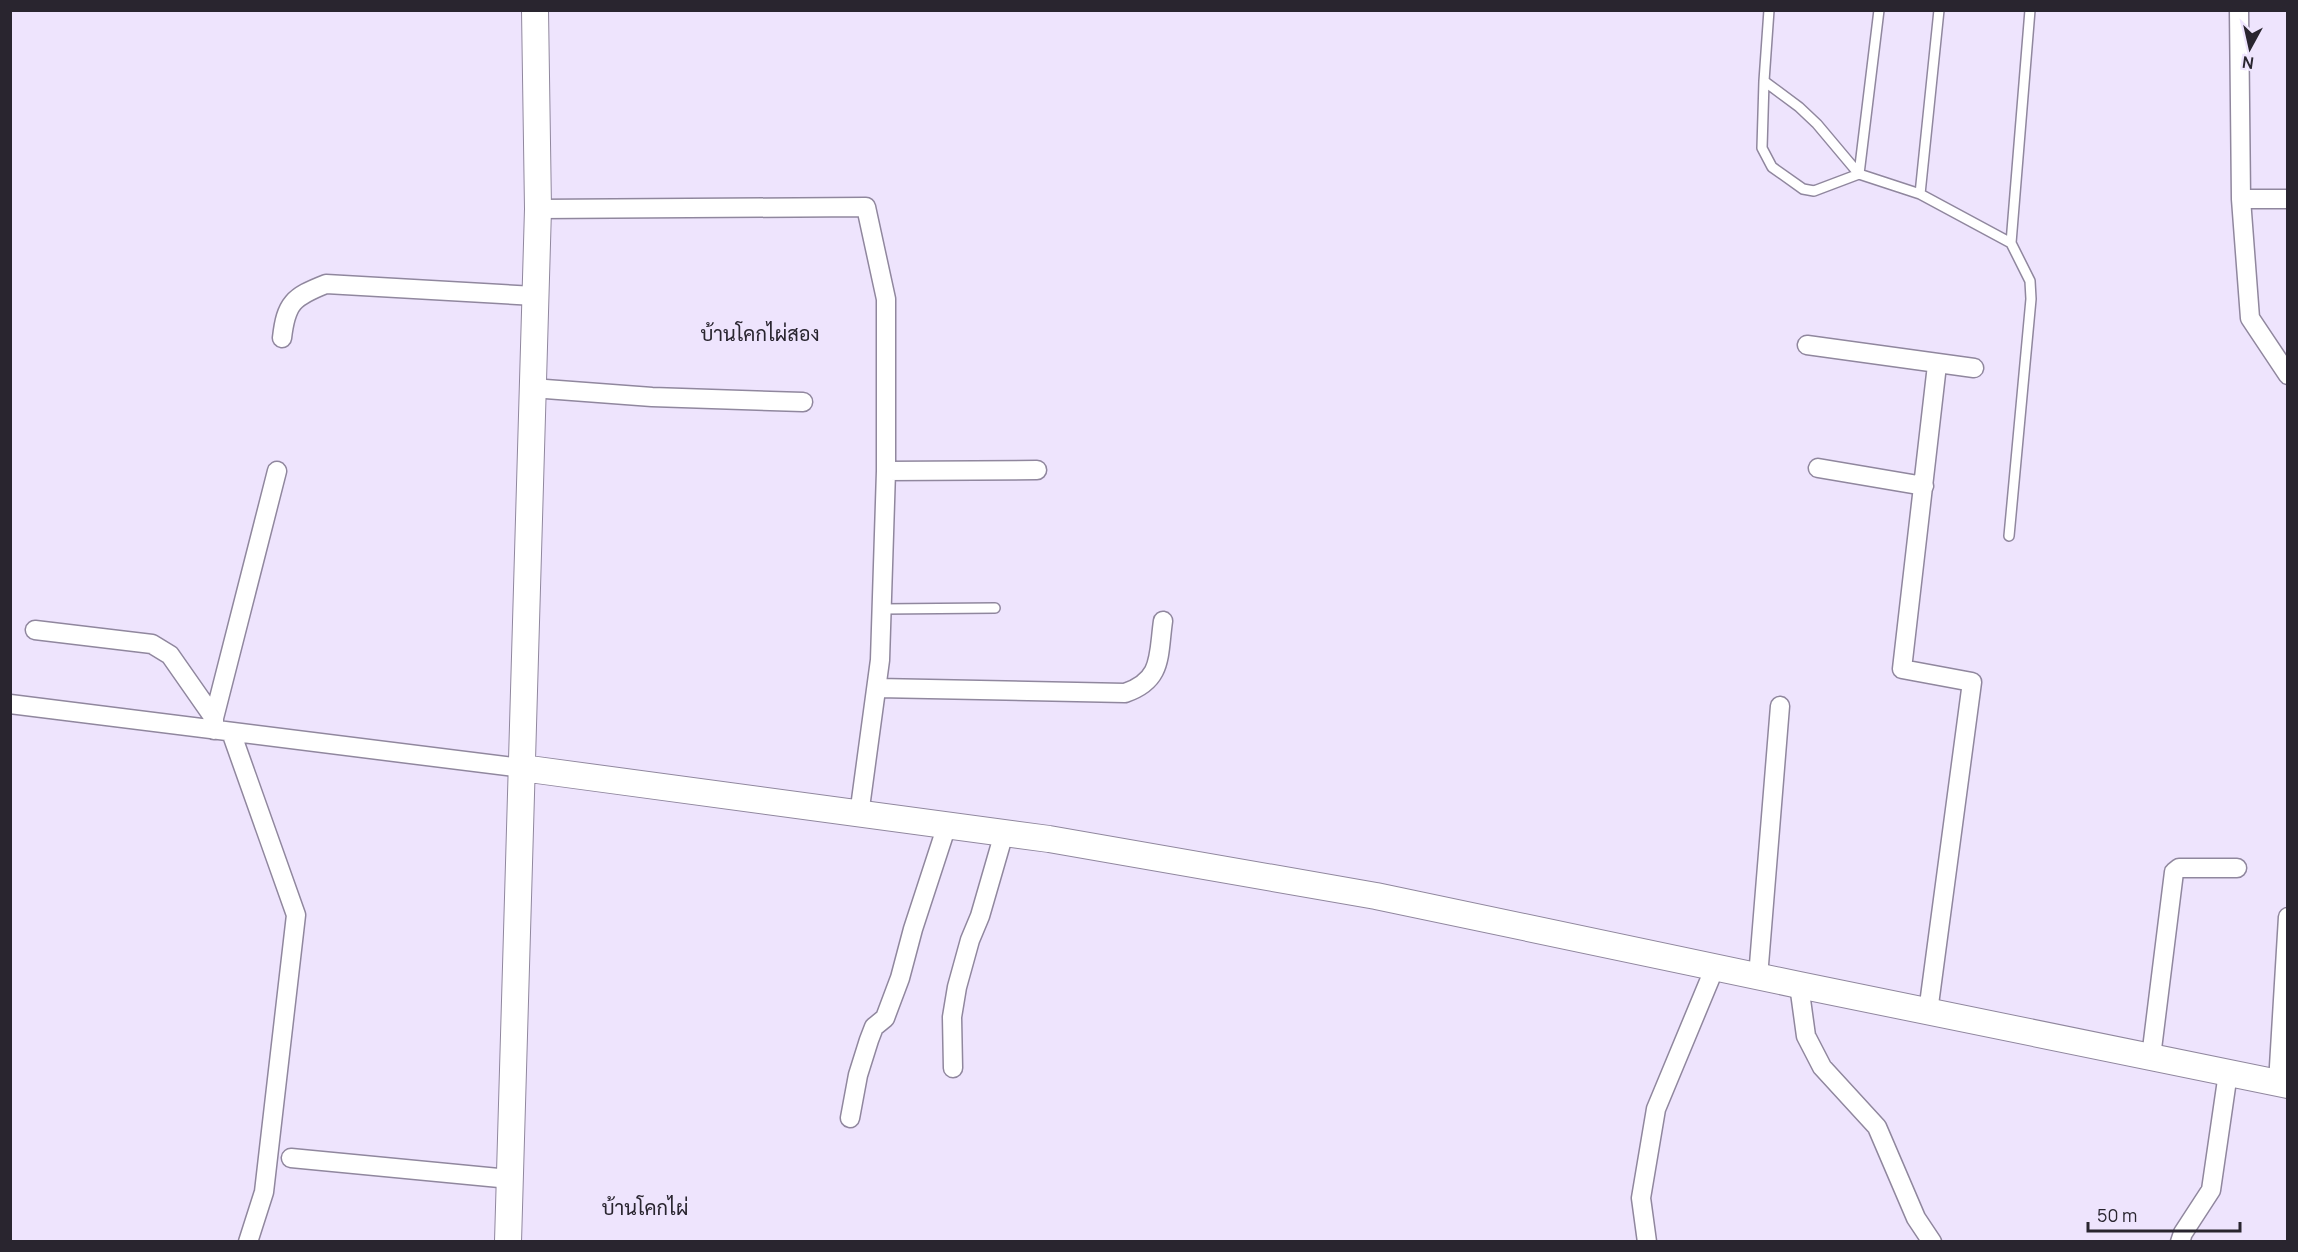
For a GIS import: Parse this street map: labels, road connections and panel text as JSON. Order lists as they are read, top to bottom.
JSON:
{
  "districts": ["บ้านโคกไผ่สอง", "บ้านโคกไผ่"],
  "scale_bar": "50 m",
  "north": "bottom"
}
